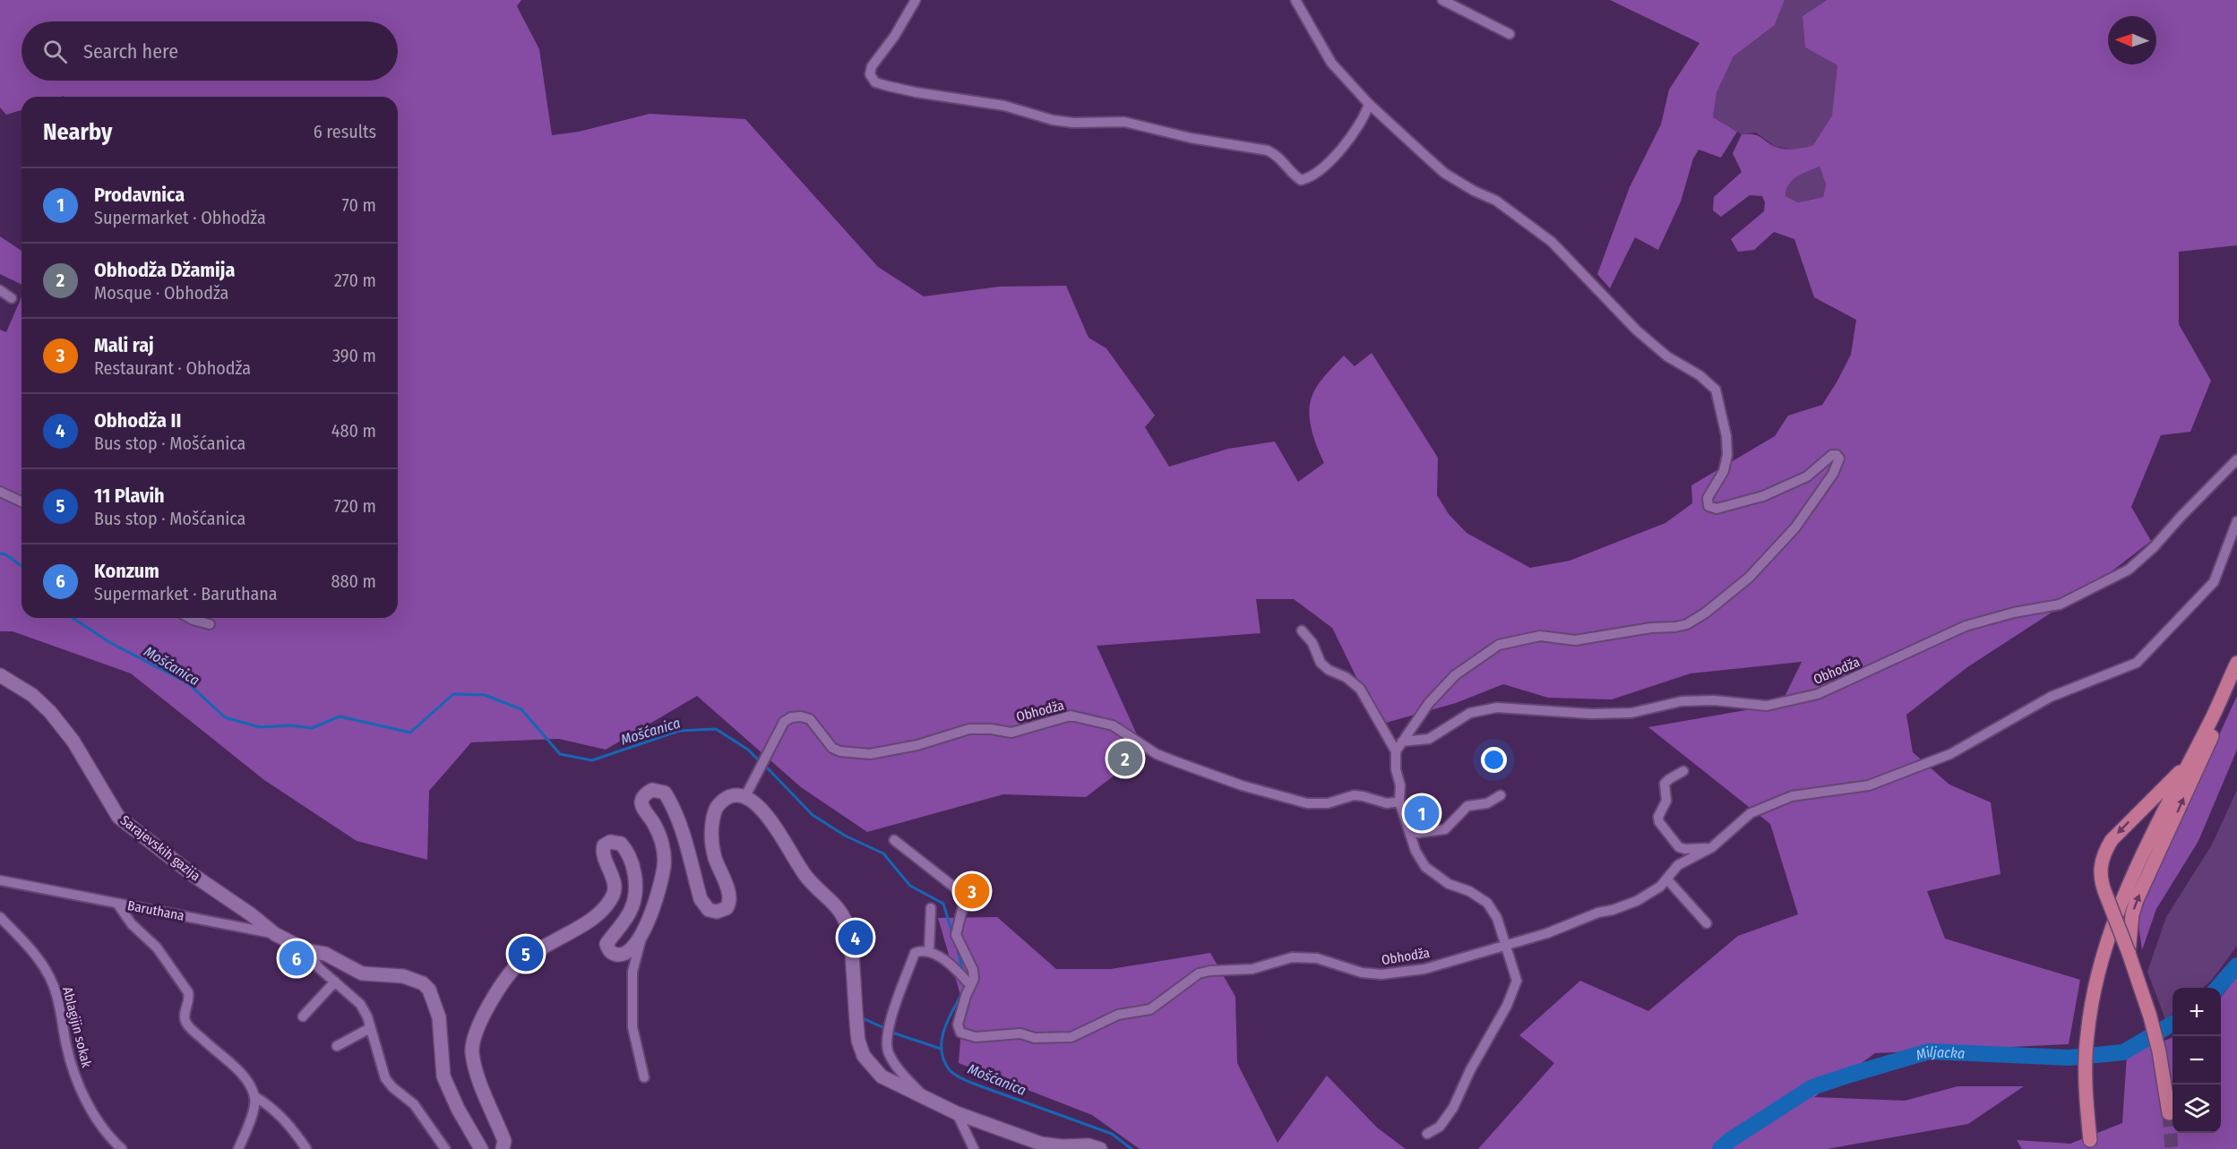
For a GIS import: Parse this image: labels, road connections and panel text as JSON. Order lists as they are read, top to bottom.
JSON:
{
  "streets": {
    "main road": ["Sarajevskih gazija", "Baruthana"],
    "street": ["Obhodža", "Ablagijin sokak"]
  },
  "crossings": [
    ["Sarajevskih gazija", "Baruthana"]
  ],
  "water": ["Mošćanica", "Miljacka"],
  "north": "left",
  "page": {
    "search": "Search here",
    "heading": ["Nearby", "6 results"],
    "list": [
      {
        "mark": "1",
        "name": "Prodavnica",
        "note": "Supermarket · Obhodža",
        "value": "70 m"
      },
      {
        "mark": "2",
        "name": "Obhodža Džamija",
        "note": "Mosque · Obhodža",
        "value": "270 m"
      },
      {
        "mark": "3",
        "name": "Mali raj",
        "note": "Restaurant · Obhodža",
        "value": "390 m"
      },
      {
        "mark": "4",
        "name": "Obhodža II",
        "note": "Bus stop · Mošćanica",
        "value": "480 m"
      },
      {
        "mark": "5",
        "name": "11 Plavih",
        "note": "Bus stop · Mošćanica",
        "value": "720 m"
      },
      {
        "mark": "6",
        "name": "Konzum",
        "note": "Supermarket · Baruthana",
        "value": "880 m"
      }
    ],
    "pins": [
      "2",
      "1",
      "3",
      "4",
      "5",
      "6"
    ],
    "map_buttons": ["+", "−"]
  }
}
